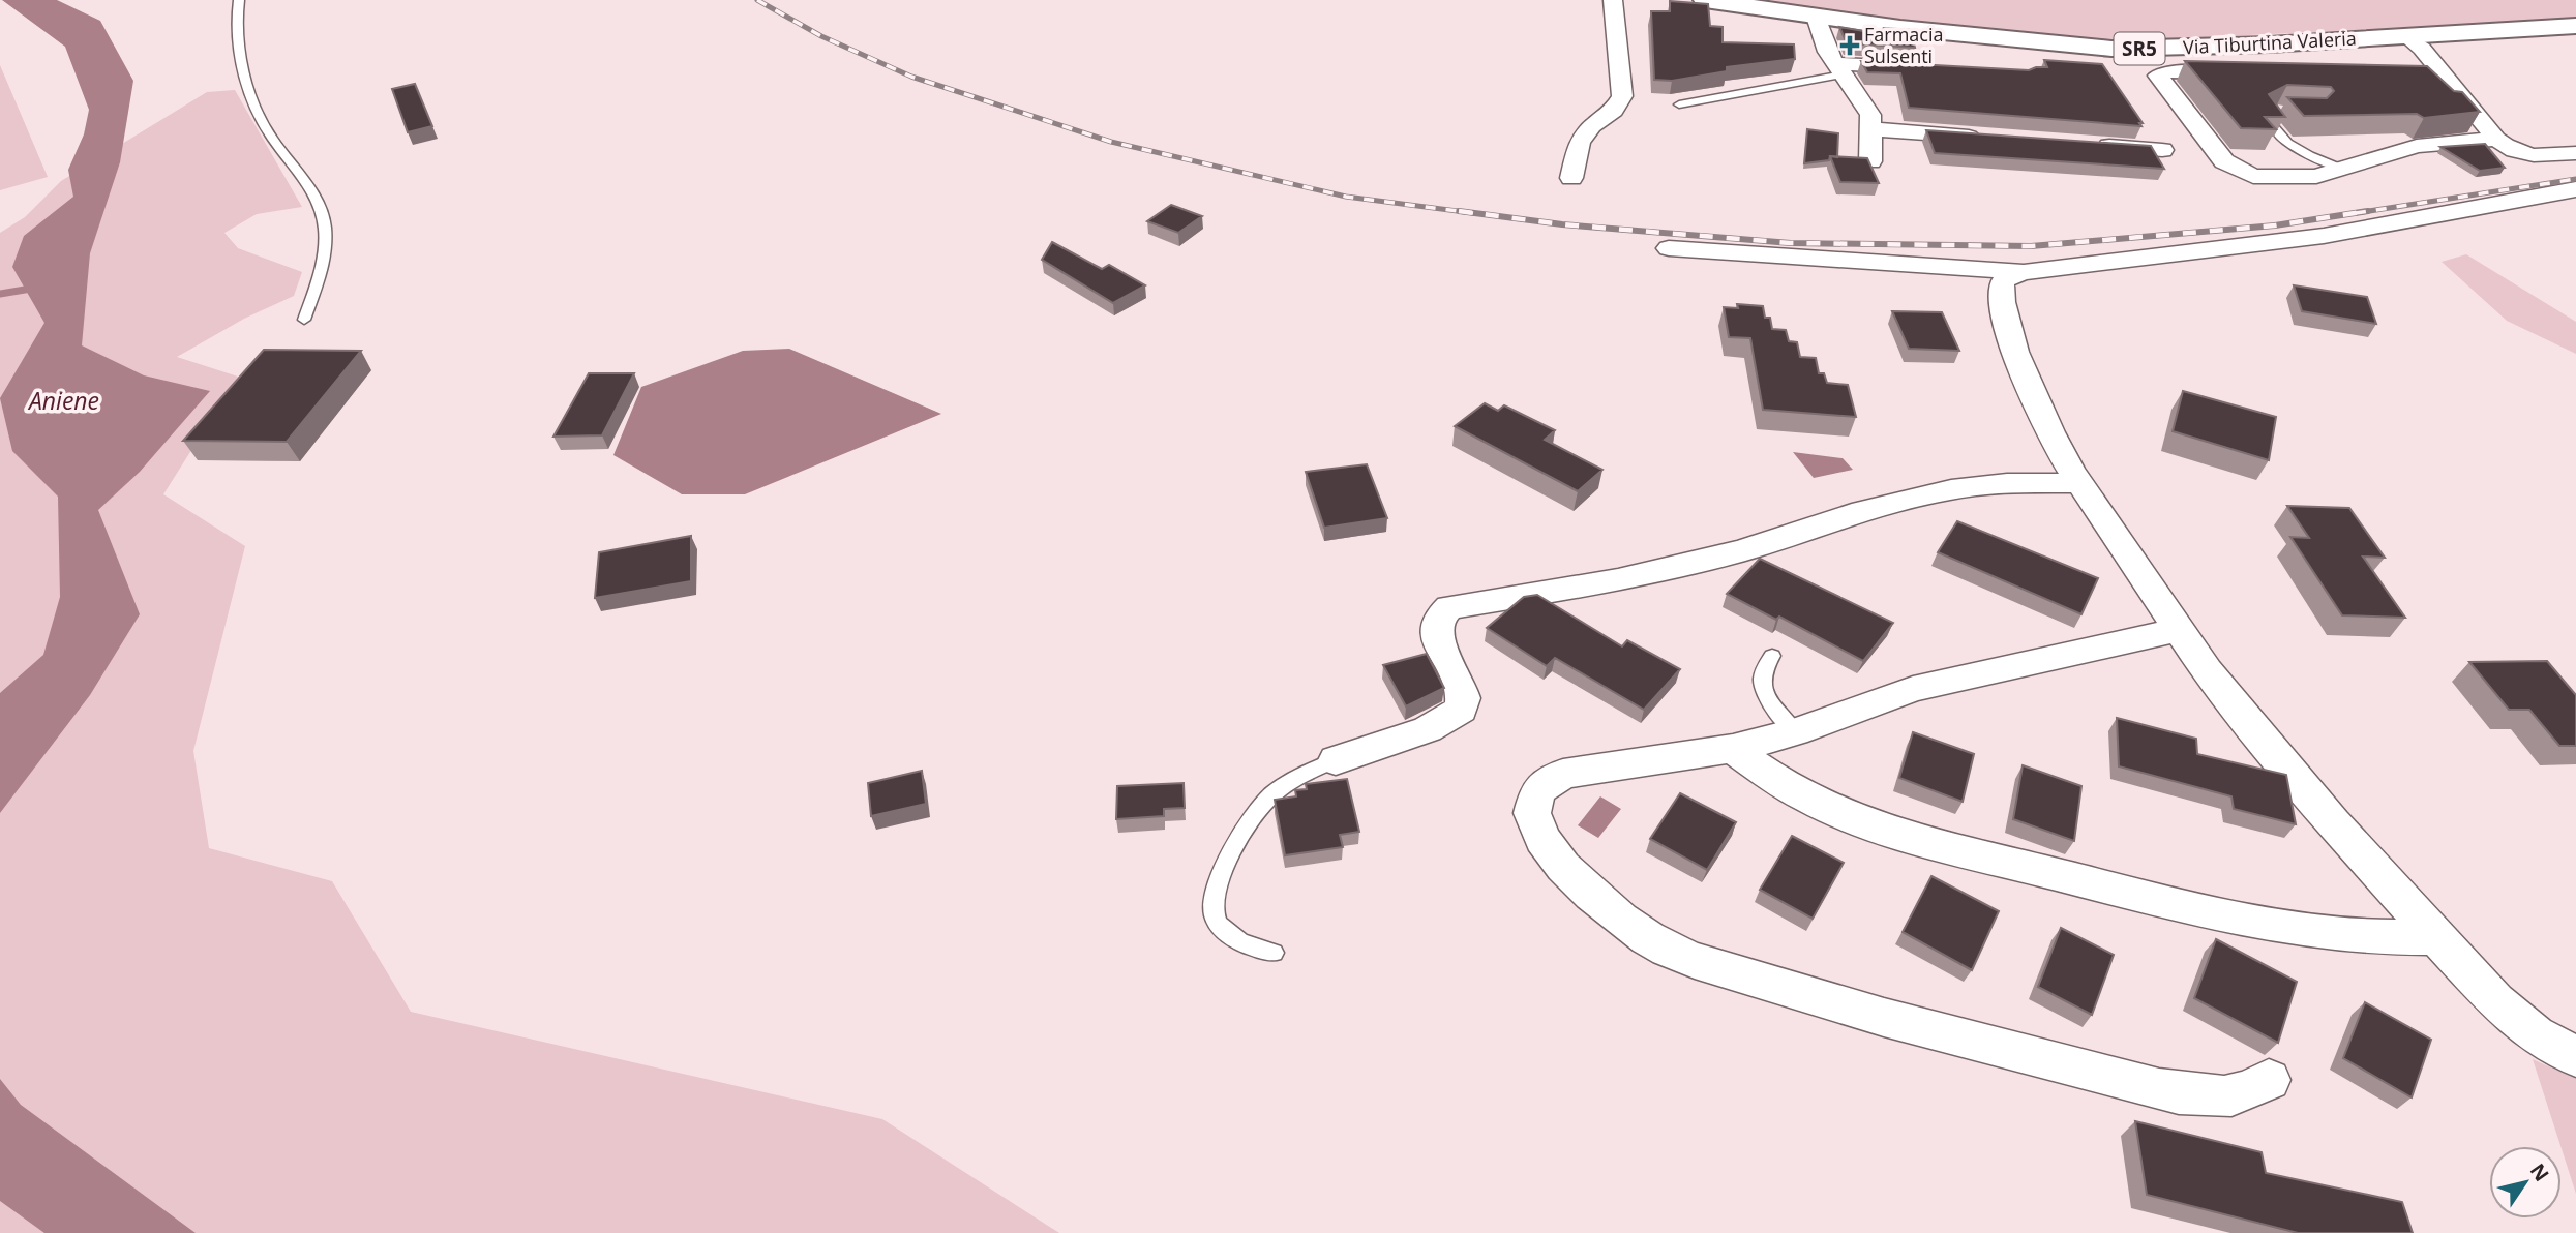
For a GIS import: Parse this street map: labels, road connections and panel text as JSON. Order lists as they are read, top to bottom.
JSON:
{
  "streets": {
    "main road": ["Via Tiburtina Valeria", "SR5"]
  },
  "water": ["Aniene"],
  "places": {
    "health": ["Farmacia Sulsenti"]
  },
  "north": "top right"
}
